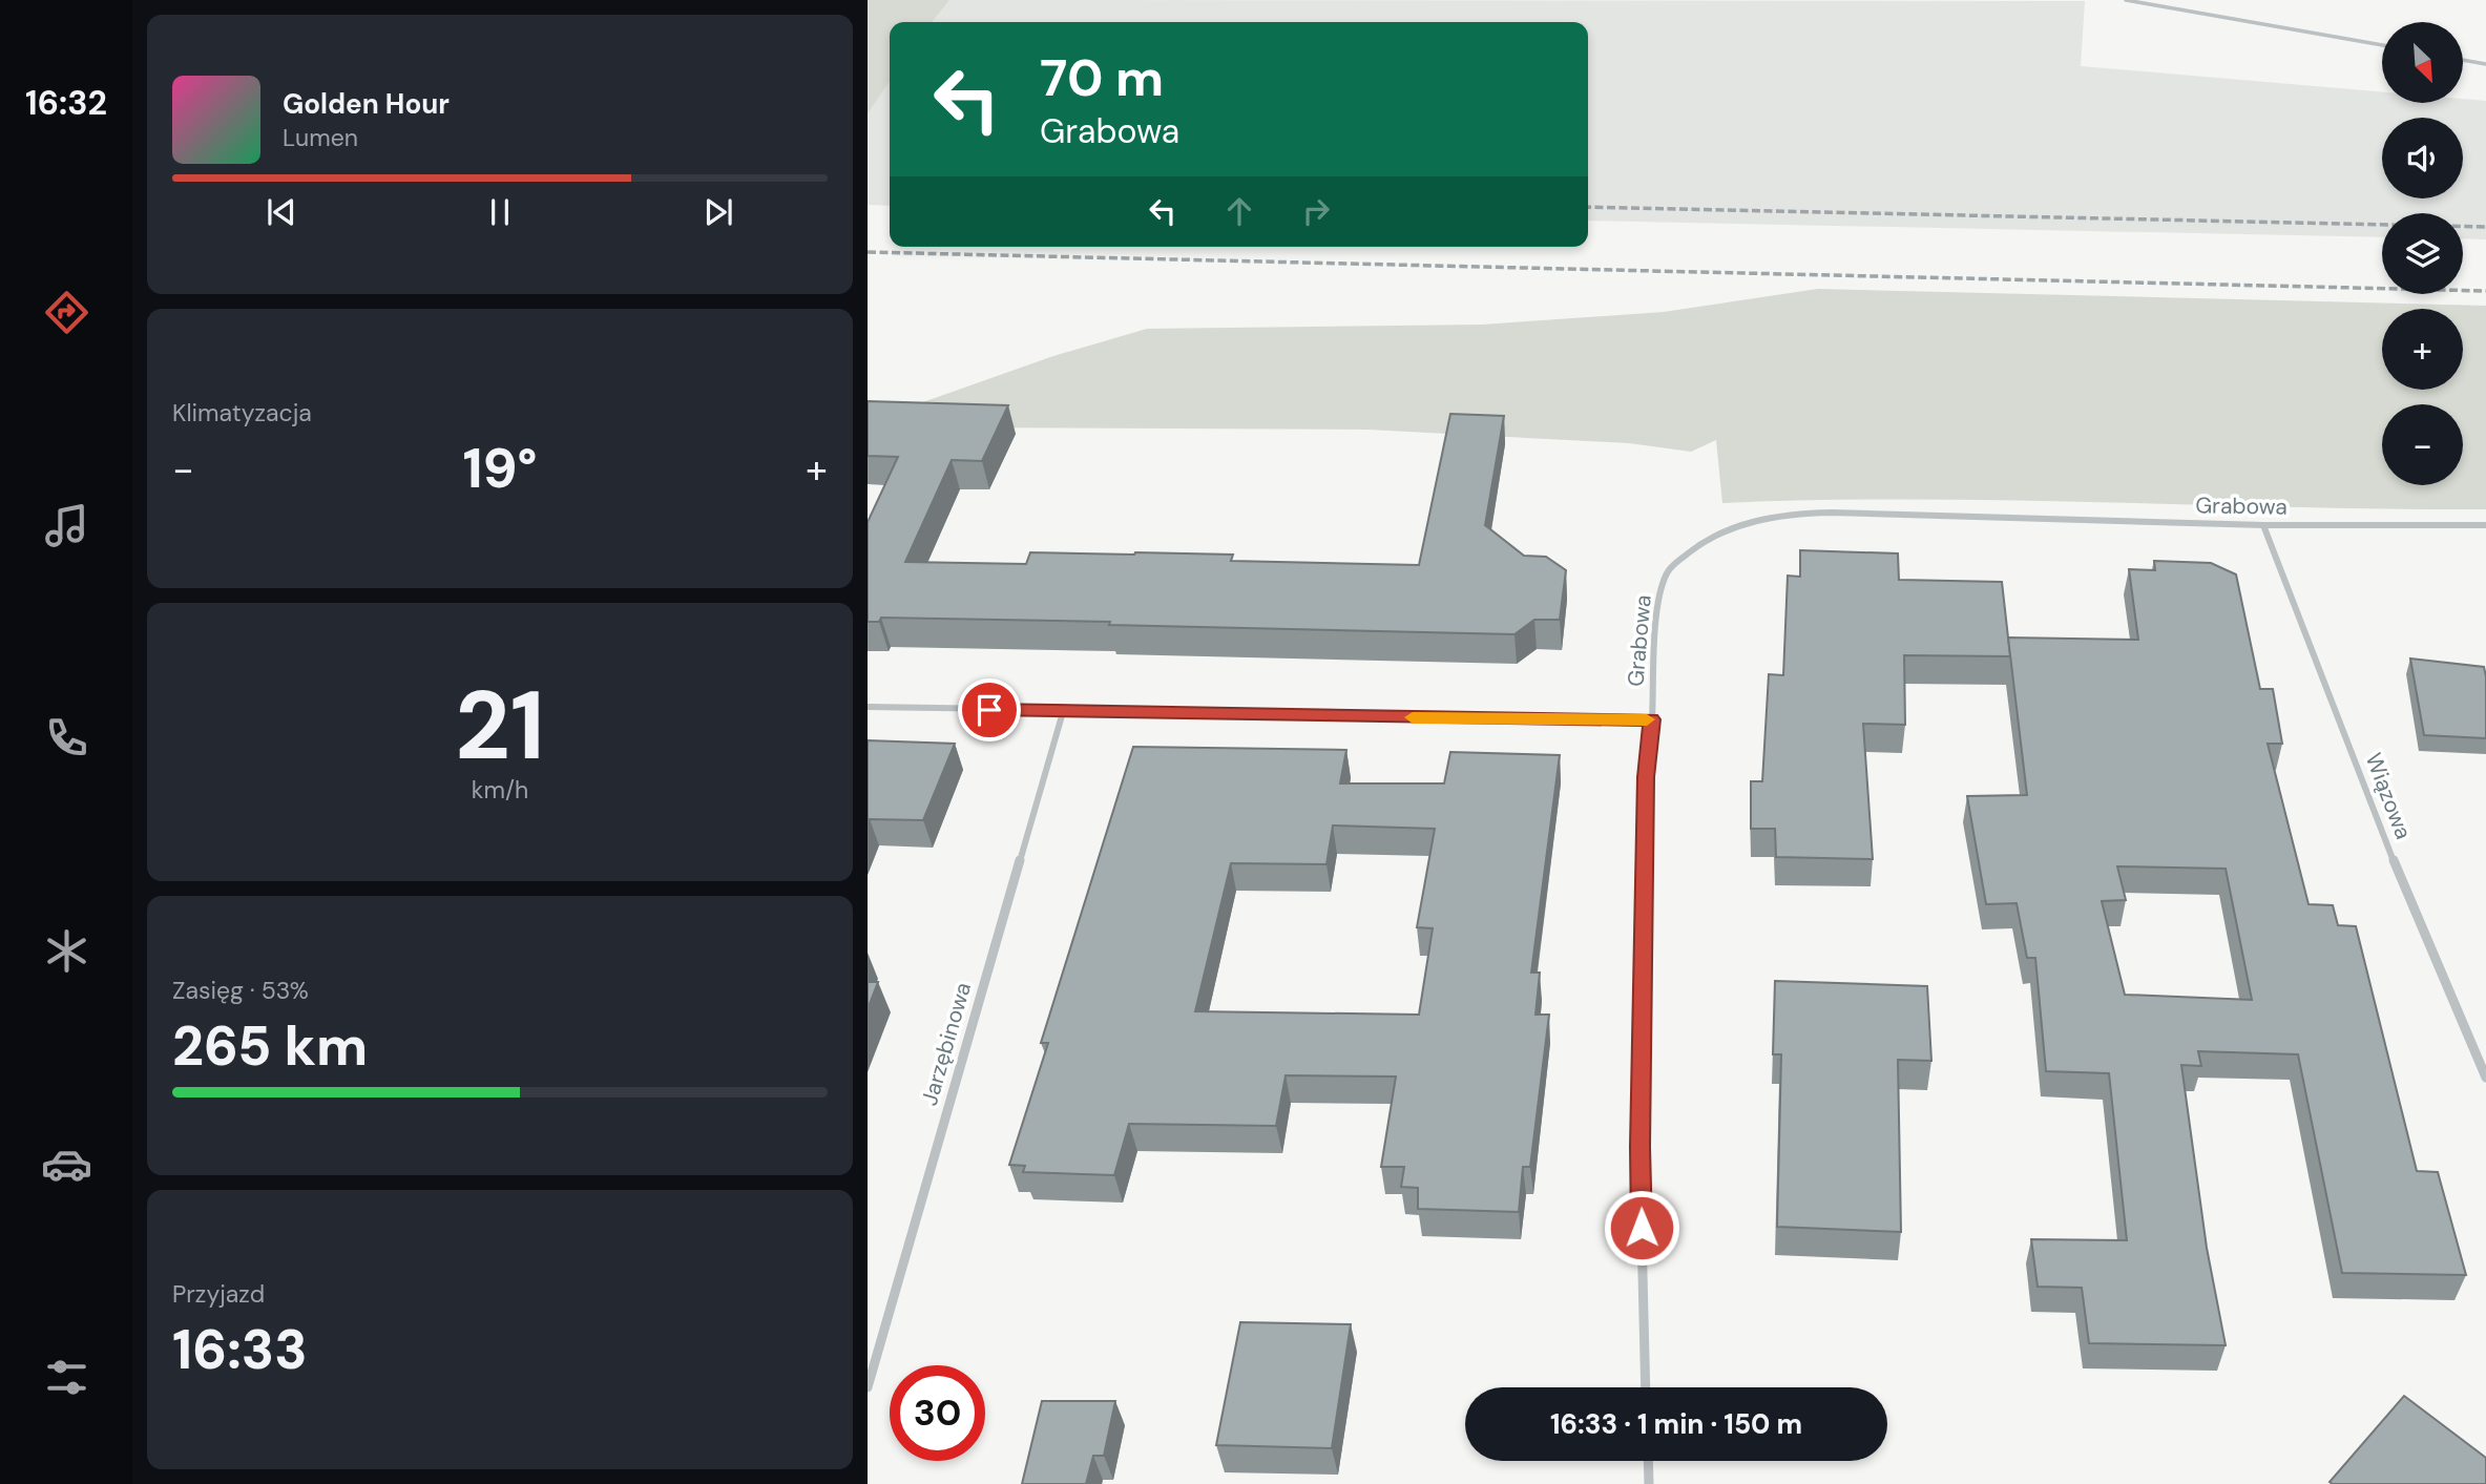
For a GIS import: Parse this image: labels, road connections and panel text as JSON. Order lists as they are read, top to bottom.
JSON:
{
  "streets": {
    "street": ["Grabowa", "Wiązowa", "Jarzębinowa"]
  },
  "crossings": [
    ["Grabowa", "Wiązowa"],
    ["Grabowa", "Jarzębinowa"]
  ],
  "north": "bottom right",
  "page": {
    "tabs": "16:32",
    "map_buttons": ["+", "−"],
    "turn": ["70 m", "Grabowa"],
    "song": ["Golden Hour", "Lumen"],
    "tile": [
      "Klimatyzacja",
      ["21", "km/h"],
      ["Zasięg · 53%", "265 km"],
      ["Przyjazd", "16:33"]
    ],
    "heat": ["−", "19°", "+"],
    "limit": "30",
    "trip": "16:33 · 1 min · 150 m"
  }
}
